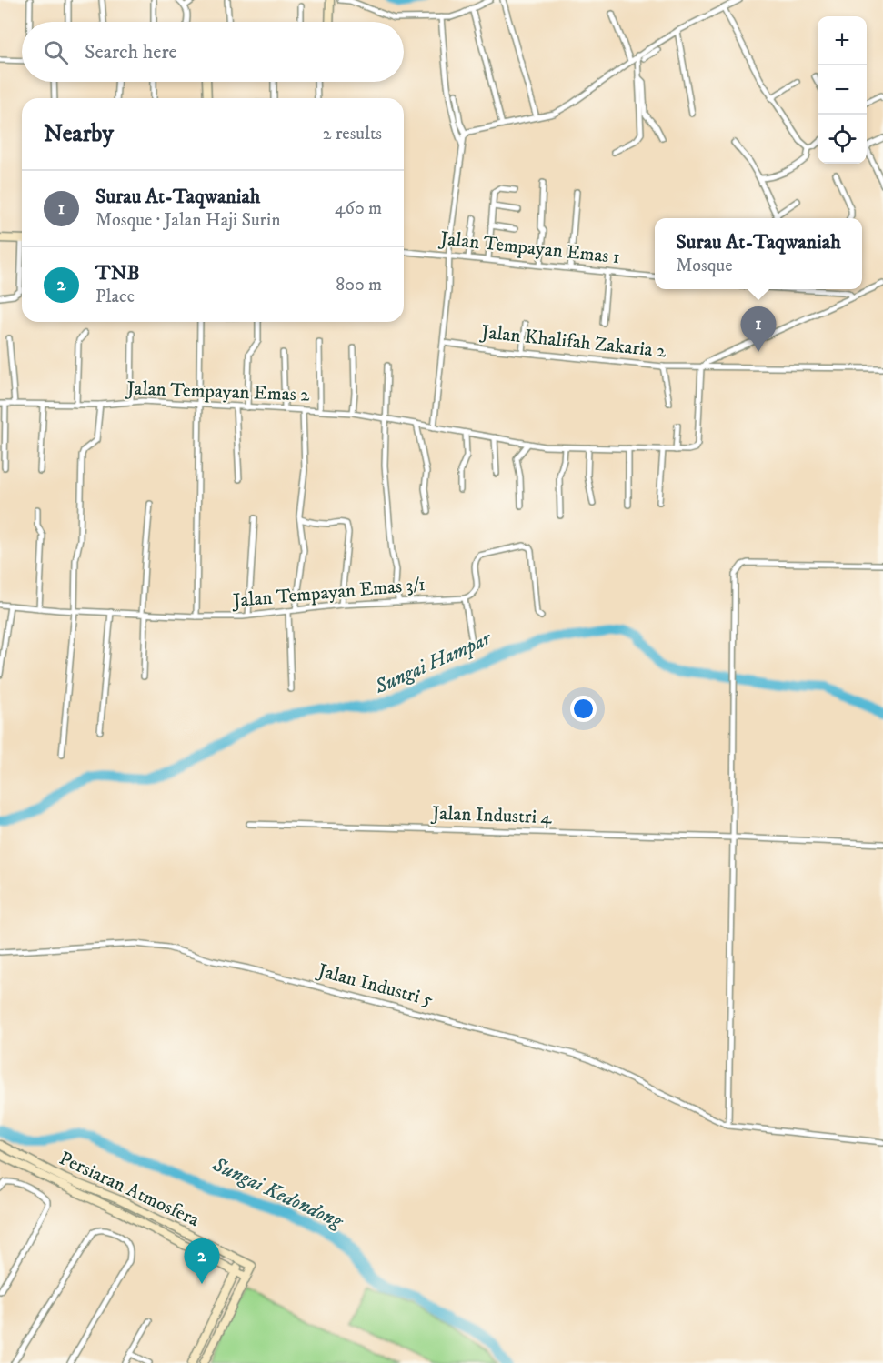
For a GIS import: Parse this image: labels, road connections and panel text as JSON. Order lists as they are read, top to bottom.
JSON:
{
  "streets": {
    "street": [
      "Jalan Tempayan Emas 1",
      "Jalan Khalifah Zakaria 2",
      "Jalan Tempayan Emas 2",
      "Jalan Tempayan Emas 3/1",
      "Jalan Industri 4",
      "Jalan Industri 5",
      "Persiaran Atmosfera"
    ]
  },
  "water": ["Sungai Hampar", "Sungai Kedondong"],
  "page": {
    "map_buttons": ["+", "−"],
    "search": "Search here",
    "heading": ["Nearby", "2 results"],
    "list": [
      {
        "mark": "1",
        "name": "Surau At-Taqwaniah",
        "note": "Mosque · Jalan Haji Surin",
        "value": "460 m"
      },
      {
        "mark": "2",
        "name": "TNB",
        "note": "Place",
        "value": "800 m"
      }
    ],
    "popup": ["Surau At-Taqwaniah", "Mosque"],
    "pins": ["1", "2"]
  }
}
